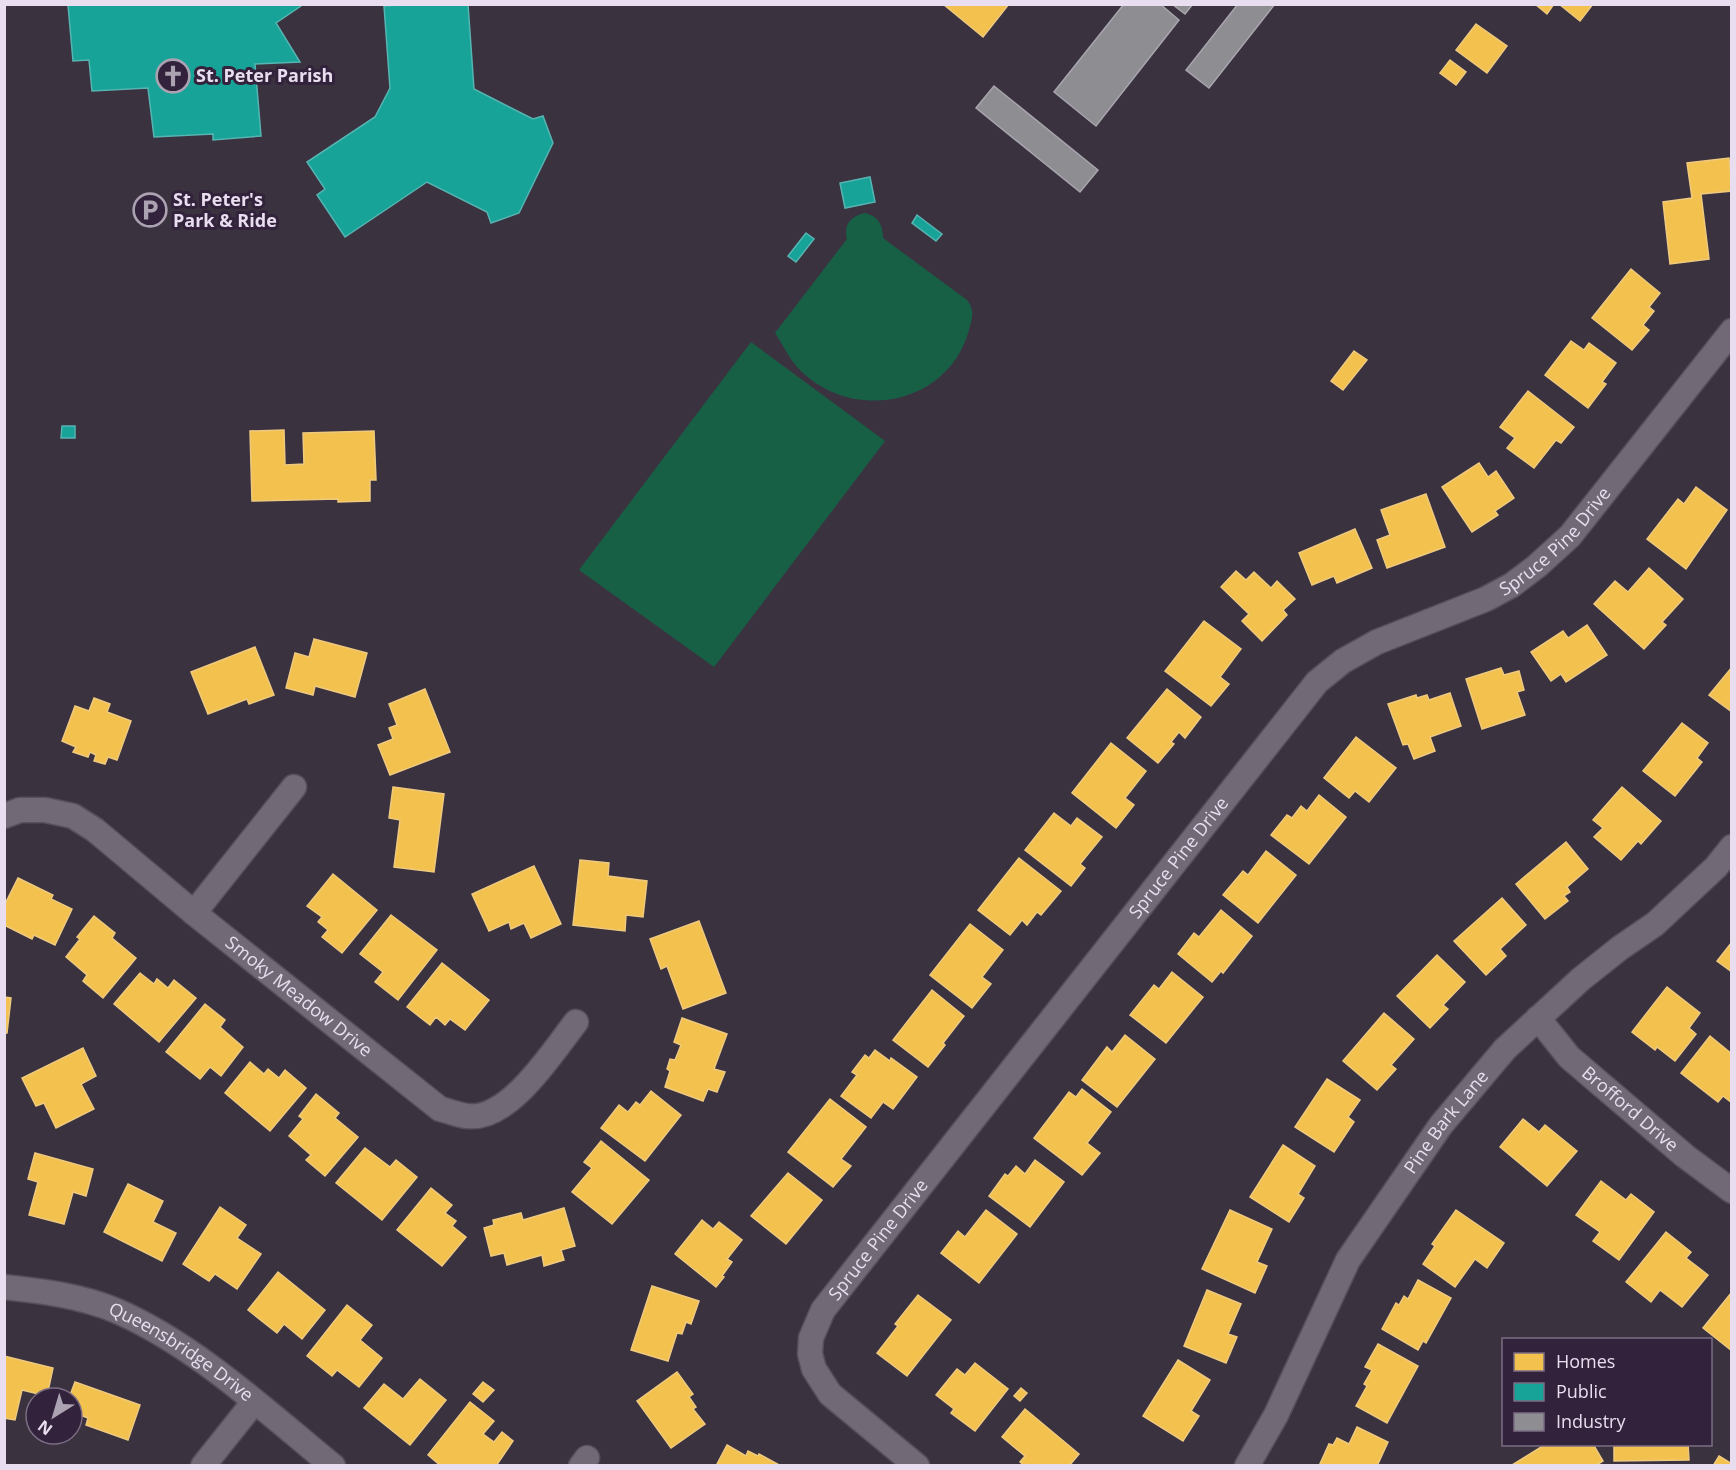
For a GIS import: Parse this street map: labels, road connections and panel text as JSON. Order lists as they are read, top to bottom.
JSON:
{
  "streets": {
    "street": [
      "Spruce Pine Drive",
      "Smoky Meadow Drive",
      "Brofford Drive",
      "Pine Bark Lane",
      "Queensbridge Drive"
    ]
  },
  "crossings": [
    ["Brofford Drive", "Pine Bark Lane"]
  ],
  "places": {
    "church": ["St. Peter Parish"],
    "parking": ["St. Peter's Park & Ride"]
  },
  "legend": ["Homes", "Public", "Industry"],
  "north": "bottom left"
}
